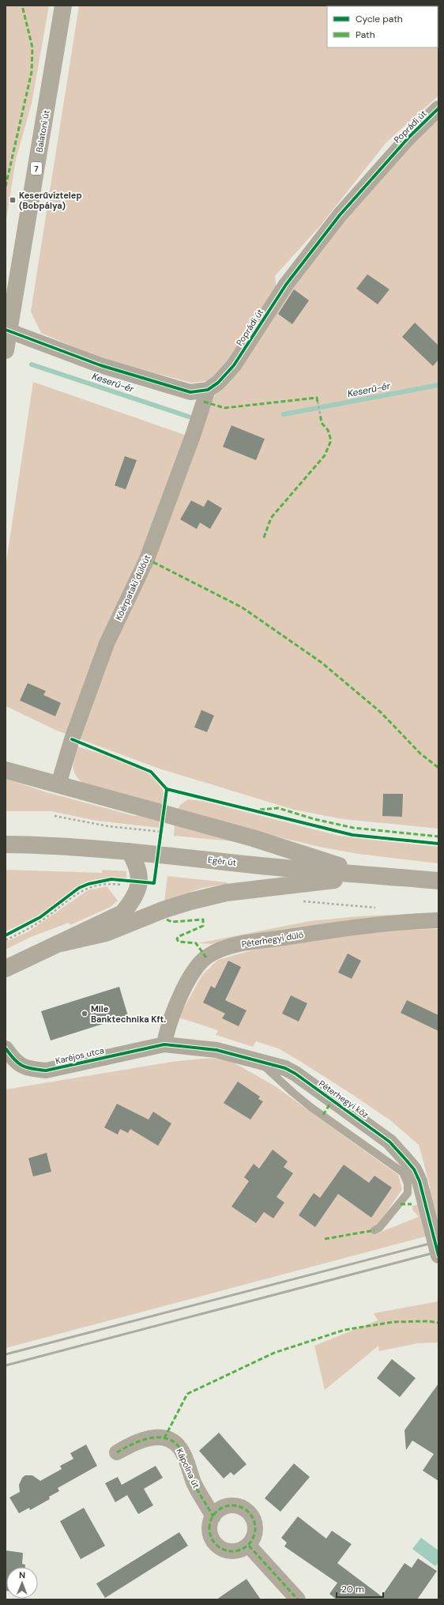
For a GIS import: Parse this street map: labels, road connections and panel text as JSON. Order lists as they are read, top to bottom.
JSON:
{
  "streets": {
    "main road": ["Balatoni út", "7", "Egér út"],
    "street": [
      "Poprádi út",
      "Kőérpataki dűlőút",
      "Péterhegyi dűlő",
      "Karéjos utca",
      "Péterhegyi köz",
      "Kápolna út"
    ]
  },
  "crossings": [
    ["Poprádi út", "Balatoni út"],
    ["Poprádi út", "Kőérpataki dűlőút"],
    ["Péterhegyi dűlő", "Karéjos utca"],
    ["Péterhegyi dűlő", "Péterhegyi köz"],
    ["Karéjos utca", "Péterhegyi köz"]
  ],
  "water": ["Keserű-ér"],
  "places": {
    "transit": ["Keserűvíztelep (Bobpálya)"],
    "other": ["Mile Banktechnika Kft."]
  },
  "legend": ["Cycle path", "Path"],
  "scale_bar": "20 m",
  "north": "top"
}
